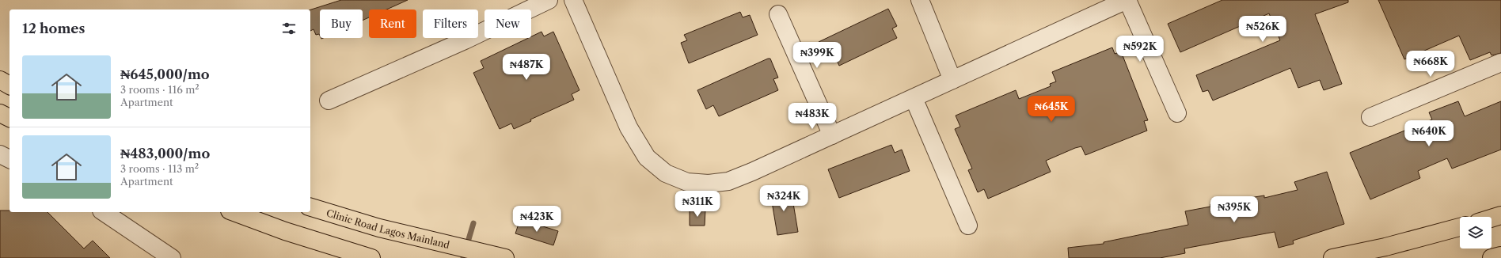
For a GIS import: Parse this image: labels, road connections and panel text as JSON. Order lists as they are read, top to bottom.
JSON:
{
  "streets": {
    "main road": ["Clinic Road Lagos Mainland"]
  },
  "page": {
    "chip": [
      "Buy",
      "Rent",
      "Filters",
      "New"
    ],
    "heading": "12 homes",
    "price": [
      "₦526K",
      "₦592K",
      "₦399K",
      "₦668K",
      "₦487K",
      "₦645K",
      "₦483K",
      "₦640K",
      "₦324K",
      "₦311K",
      "₦395K",
      "₦423K"
    ],
    "list": [
      {
        "name": "₦645,000/mo",
        "note": "3 rooms · 116 m² · Apartment"
      },
      {
        "name": "₦483,000/mo",
        "note": "3 rooms · 113 m² · Apartment"
      }
    ]
  }
}
